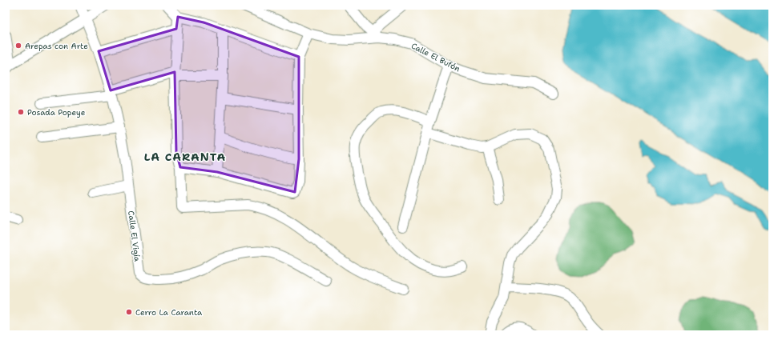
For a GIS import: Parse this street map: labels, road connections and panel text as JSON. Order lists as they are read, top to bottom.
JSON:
{
  "streets": {
    "street": ["Calle El Bufón", "Calle El Vigía"]
  },
  "districts": ["LA CARANTA"],
  "places": ["Arepas con Arte", "Posada Popeye", "Cerro La Caranta"]
}
